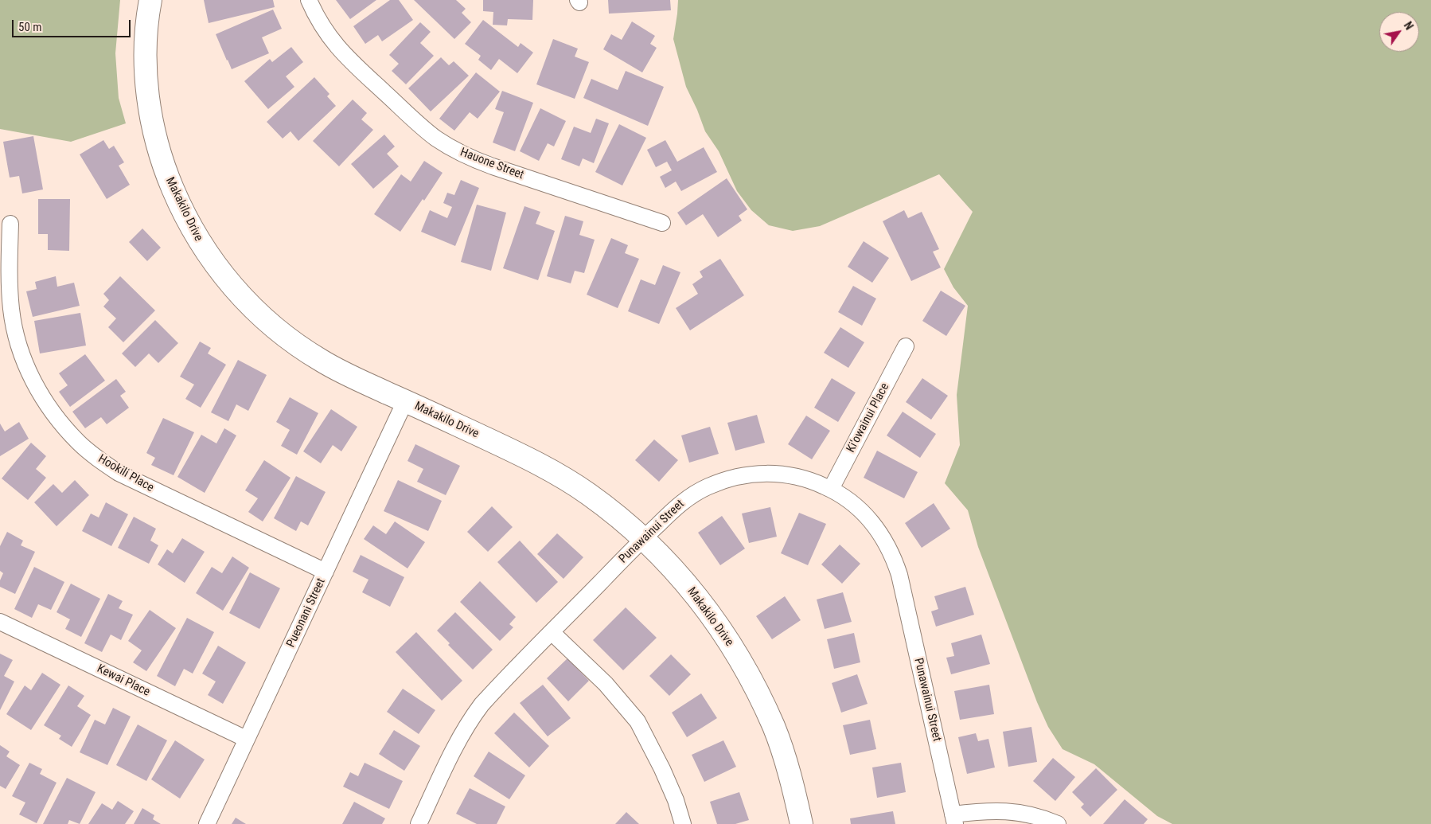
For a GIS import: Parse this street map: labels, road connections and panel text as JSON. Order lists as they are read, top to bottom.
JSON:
{
  "streets": {
    "street": [
      "Hauone Street",
      "Makakilo Drive",
      "Ki'owainui Place",
      "Hookili Place",
      "Punawainui Street",
      "Pueonani Street",
      "Kewai Place"
    ]
  },
  "crossings": [
    ["Makakilo Drive", "Punawainui Street"],
    ["Makakilo Drive", "Pueonani Street"],
    ["Ki'owainui Place", "Punawainui Street"],
    ["Hookili Place", "Pueonani Street"],
    ["Pueonani Street", "Kewai Place"]
  ],
  "scale_bar": "50 m",
  "north": "top right"
}
